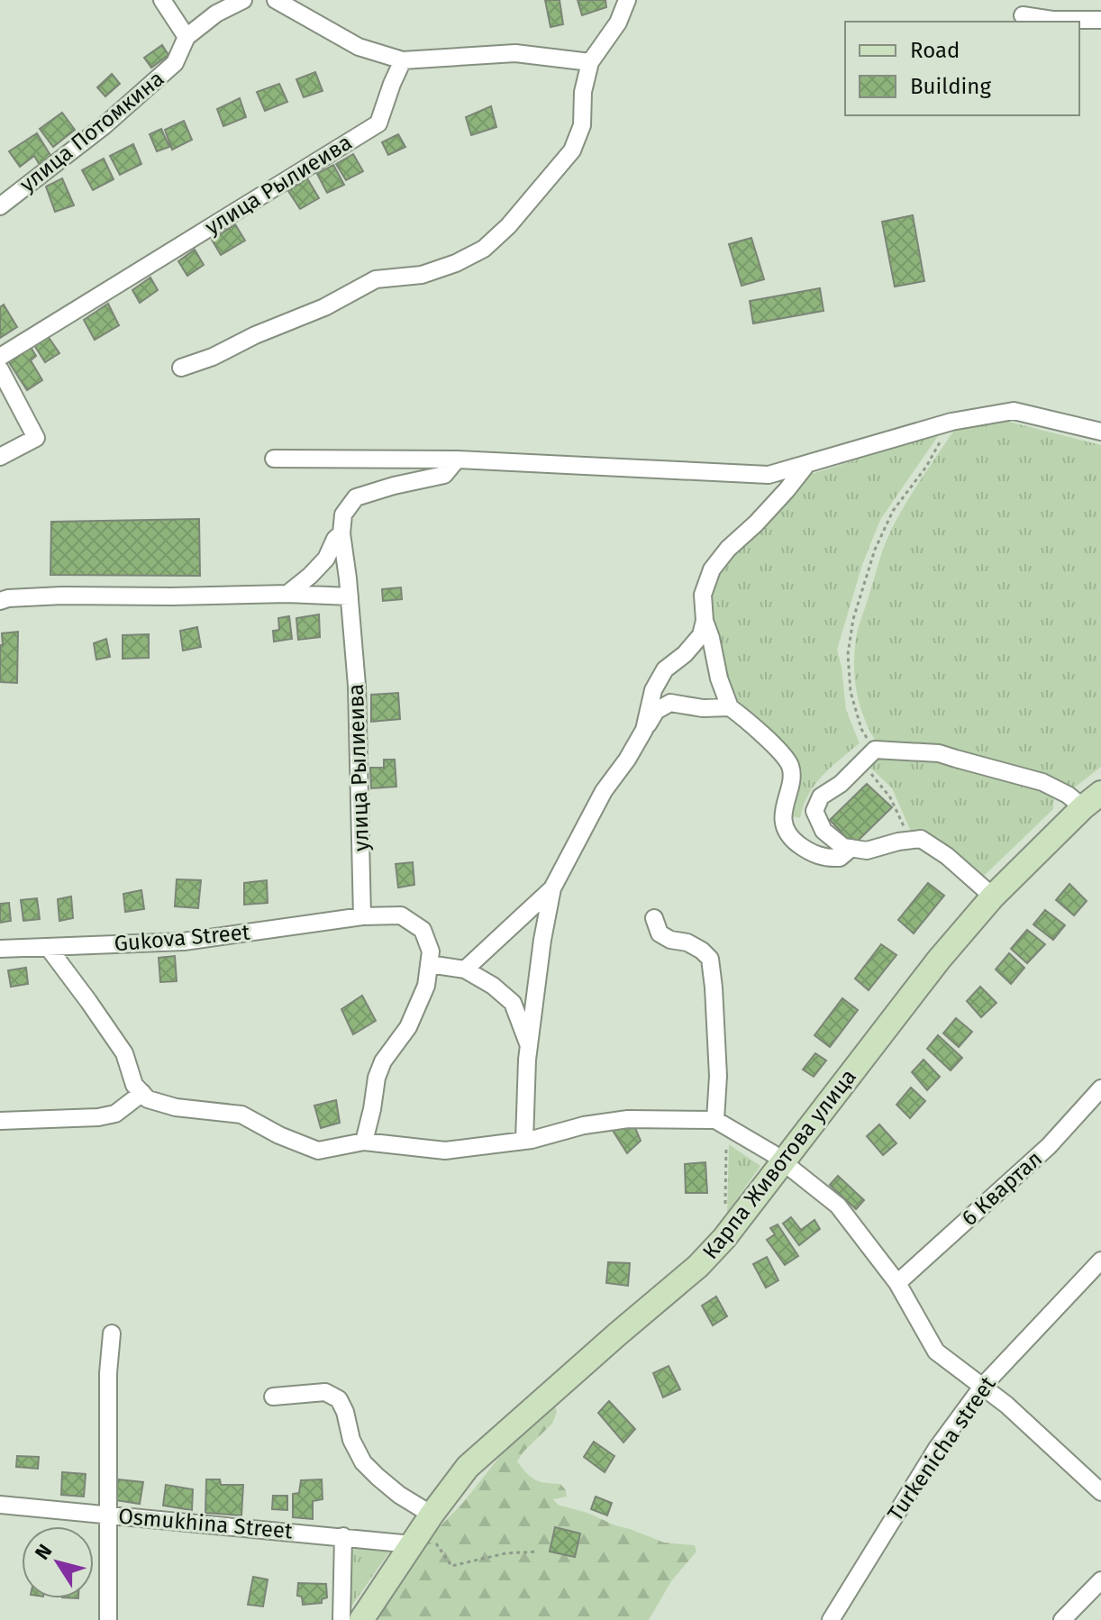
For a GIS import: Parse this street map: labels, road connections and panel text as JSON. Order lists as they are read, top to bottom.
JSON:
{
  "streets": {
    "main road": ["Карпа Животова улица"],
    "street": [
      "улица Потомкина",
      "улица Рылиеива",
      "Gukova Street",
      "6 Квартал",
      "Turkenicha street",
      "Osmukhina Street"
    ]
  },
  "crossings": [
    ["улица Рылиеива", "Gukova Street"],
    ["Карпа Животова улица", "Osmukhina Street"]
  ],
  "legend": ["Road", "Building"],
  "north": "top left"
}
